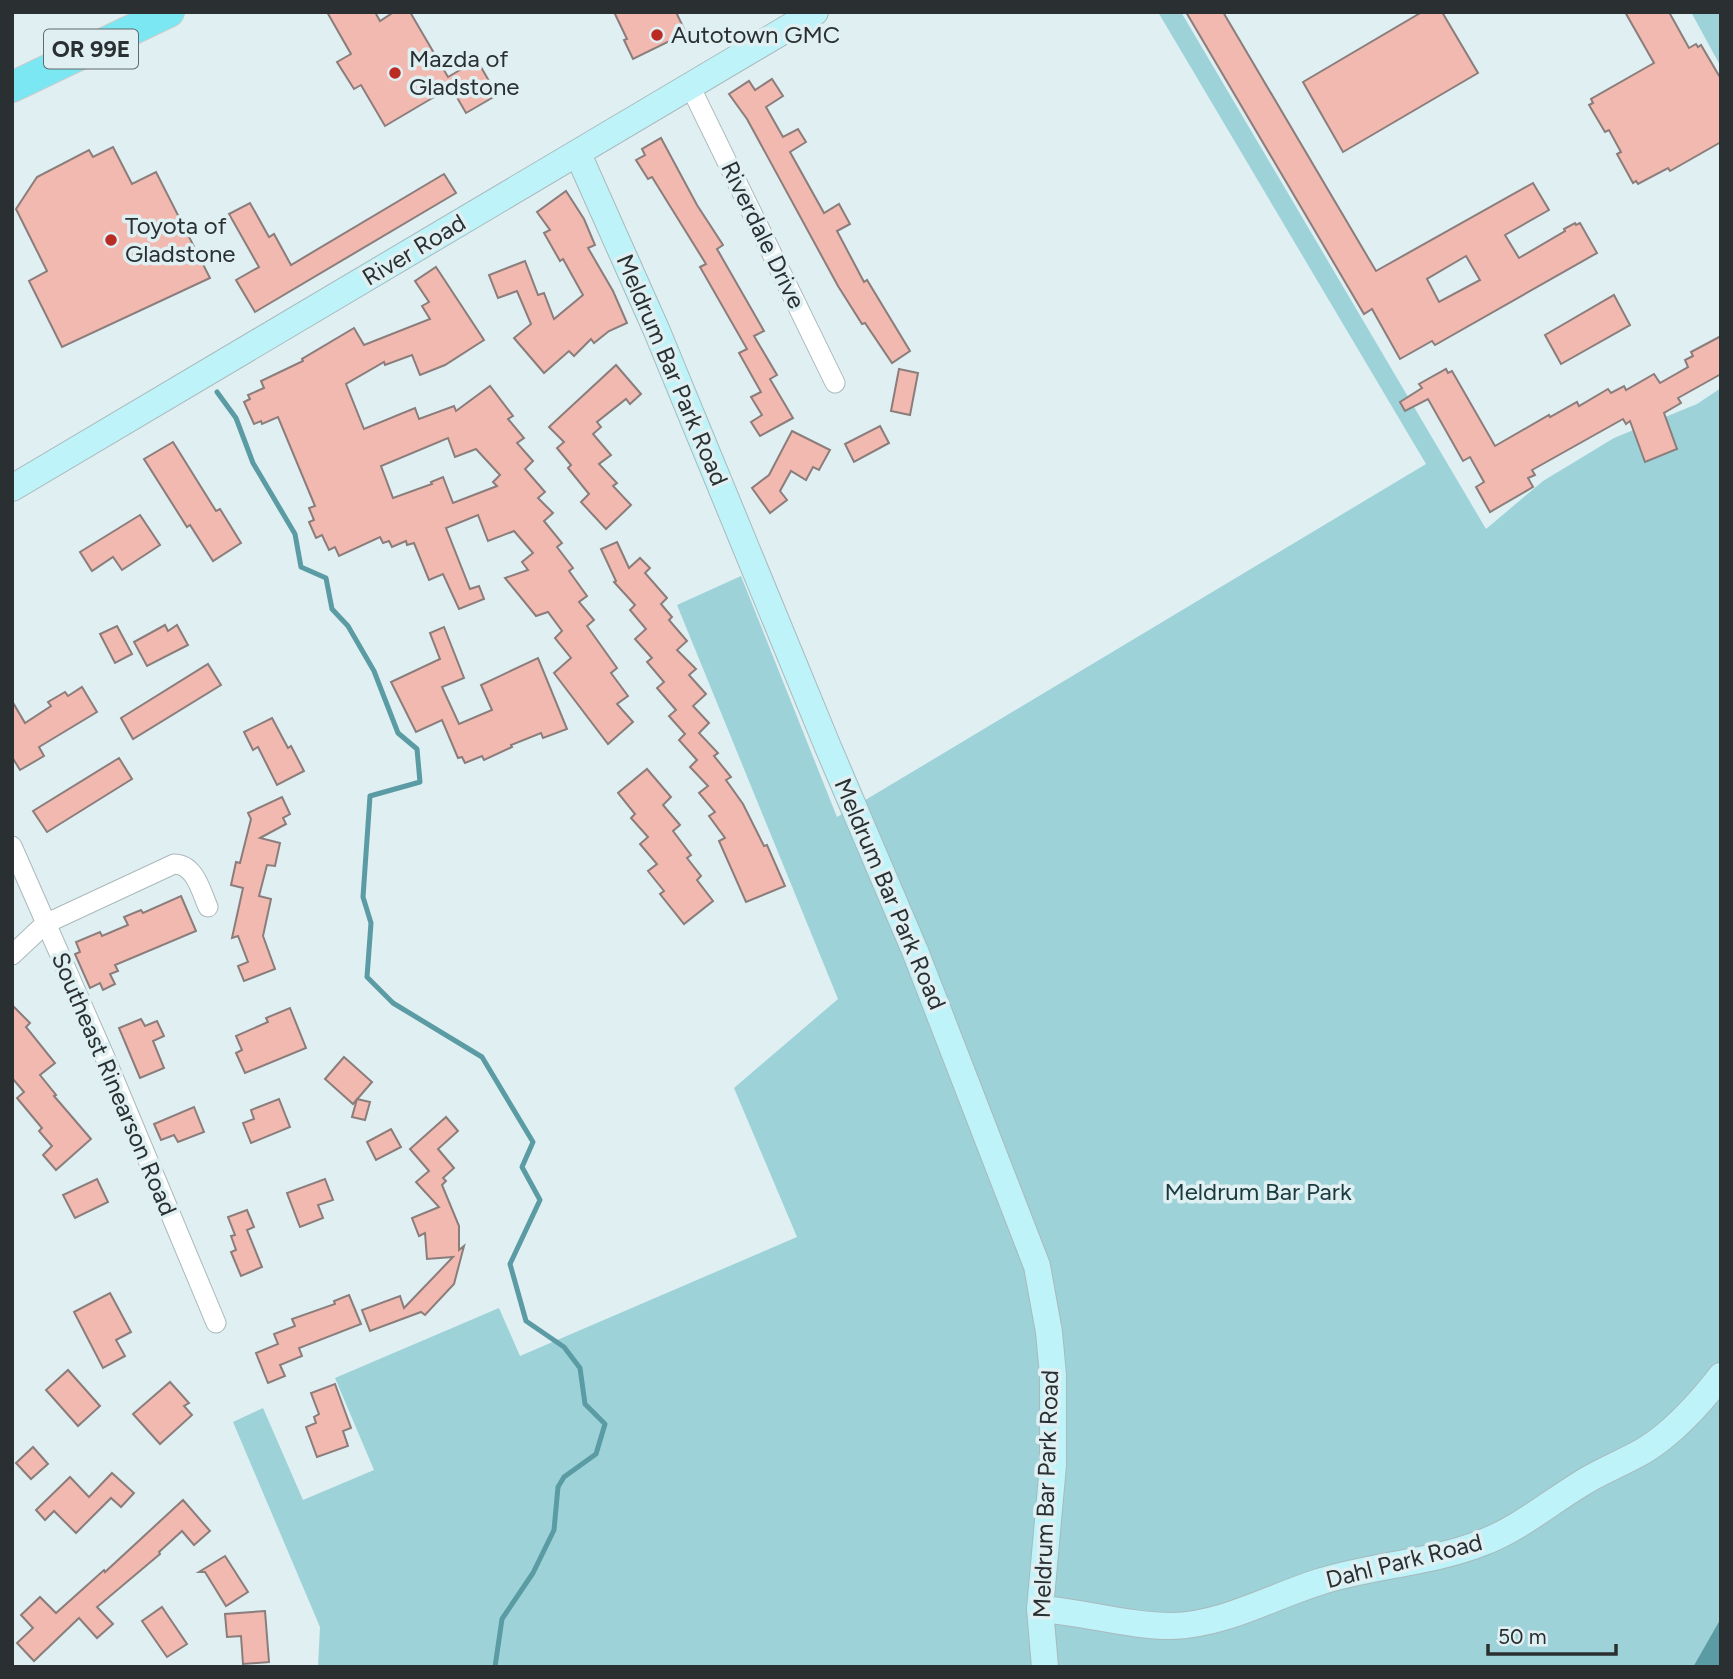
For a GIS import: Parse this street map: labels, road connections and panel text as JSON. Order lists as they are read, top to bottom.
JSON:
{
  "streets": {
    "main road": ["OR 99E"],
    "street": [
      "Riverdale Drive",
      "River Road",
      "Meldrum Bar Park Road",
      "Southeast Rinearson Road",
      "Dahl Park Road"
    ]
  },
  "crossings": [
    ["Riverdale Drive", "River Road"],
    ["River Road", "Meldrum Bar Park Road"],
    ["Meldrum Bar Park Road", "Dahl Park Road"]
  ],
  "parks": ["Meldrum Bar Park"],
  "places": ["Autotown GMC", "Mazda of Gladstone", "Toyota of Gladstone"],
  "scale_bar": "50 m"
}
